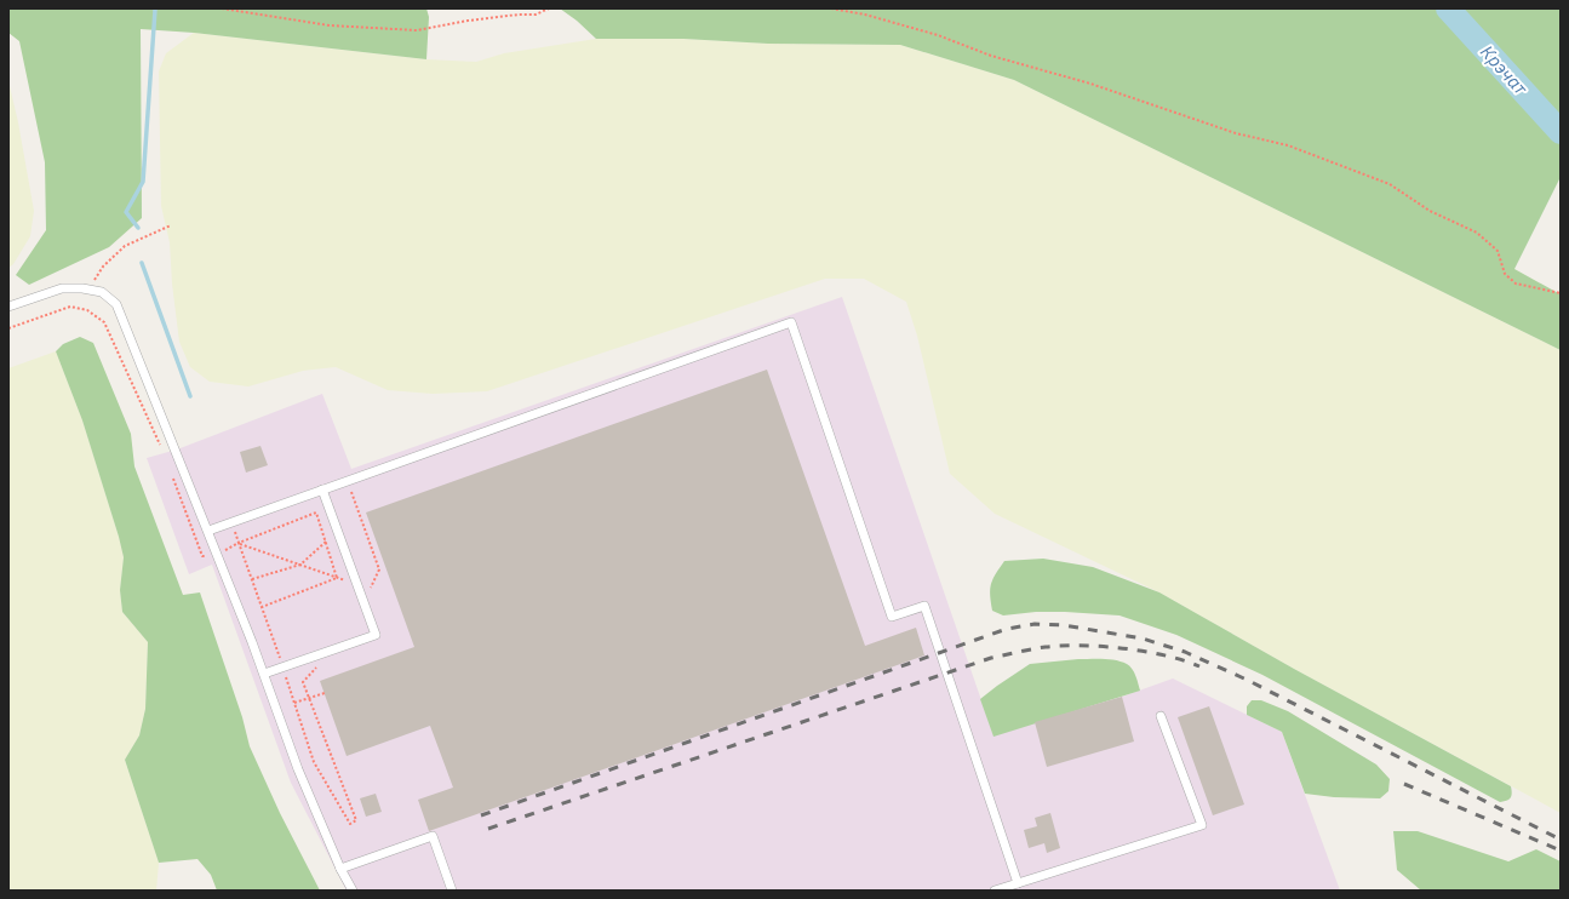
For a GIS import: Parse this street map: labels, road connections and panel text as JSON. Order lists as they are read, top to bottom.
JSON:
{
  "water": ["Крэчат"]
}
